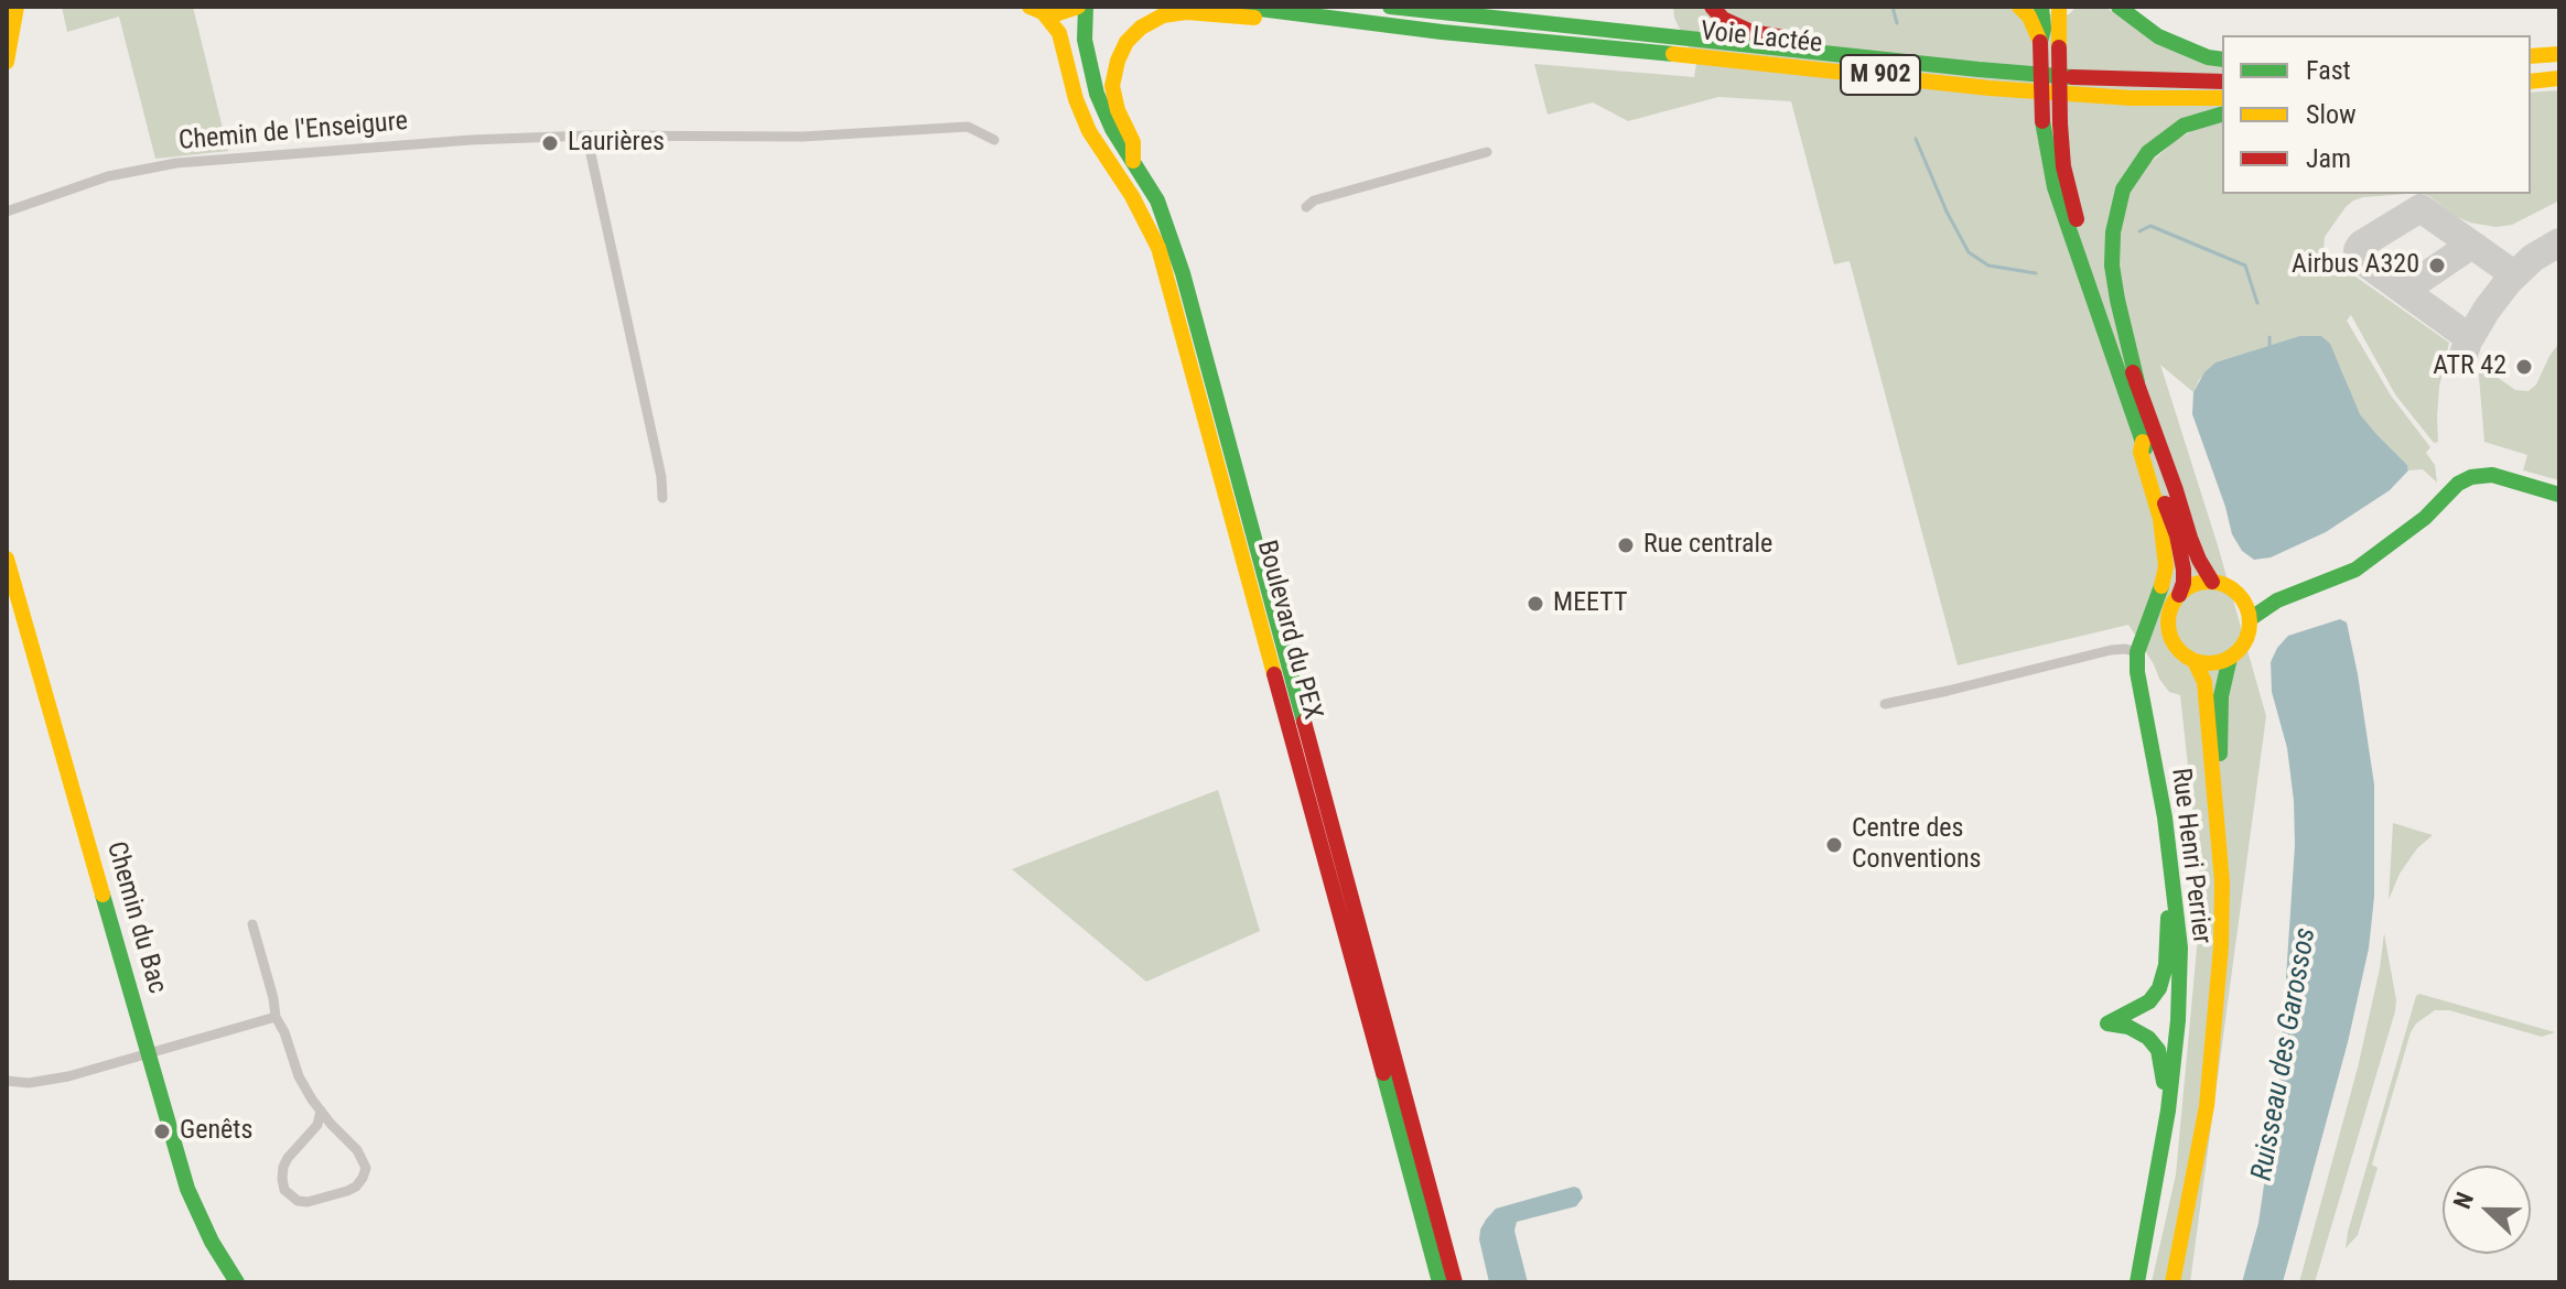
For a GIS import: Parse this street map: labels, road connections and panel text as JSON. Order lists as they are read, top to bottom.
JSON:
{
  "streets": {
    "main road": [
      "Voie Lactée",
      "M 902",
      "Boulevard du PEX",
      "Rue Henri Perrier",
      "Chemin du Bac"
    ],
    "street": ["Chemin de l'Enseigure"]
  },
  "water": ["Ruisseau des Garossos"],
  "places": [
    "Laurières",
    "Airbus A320",
    "ATR 42",
    "Rue centrale",
    "MEETT",
    "Centre des Conventions",
    "Genêts"
  ],
  "legend": ["Fast", "Slow", "Jam"],
  "north": "left"
}
